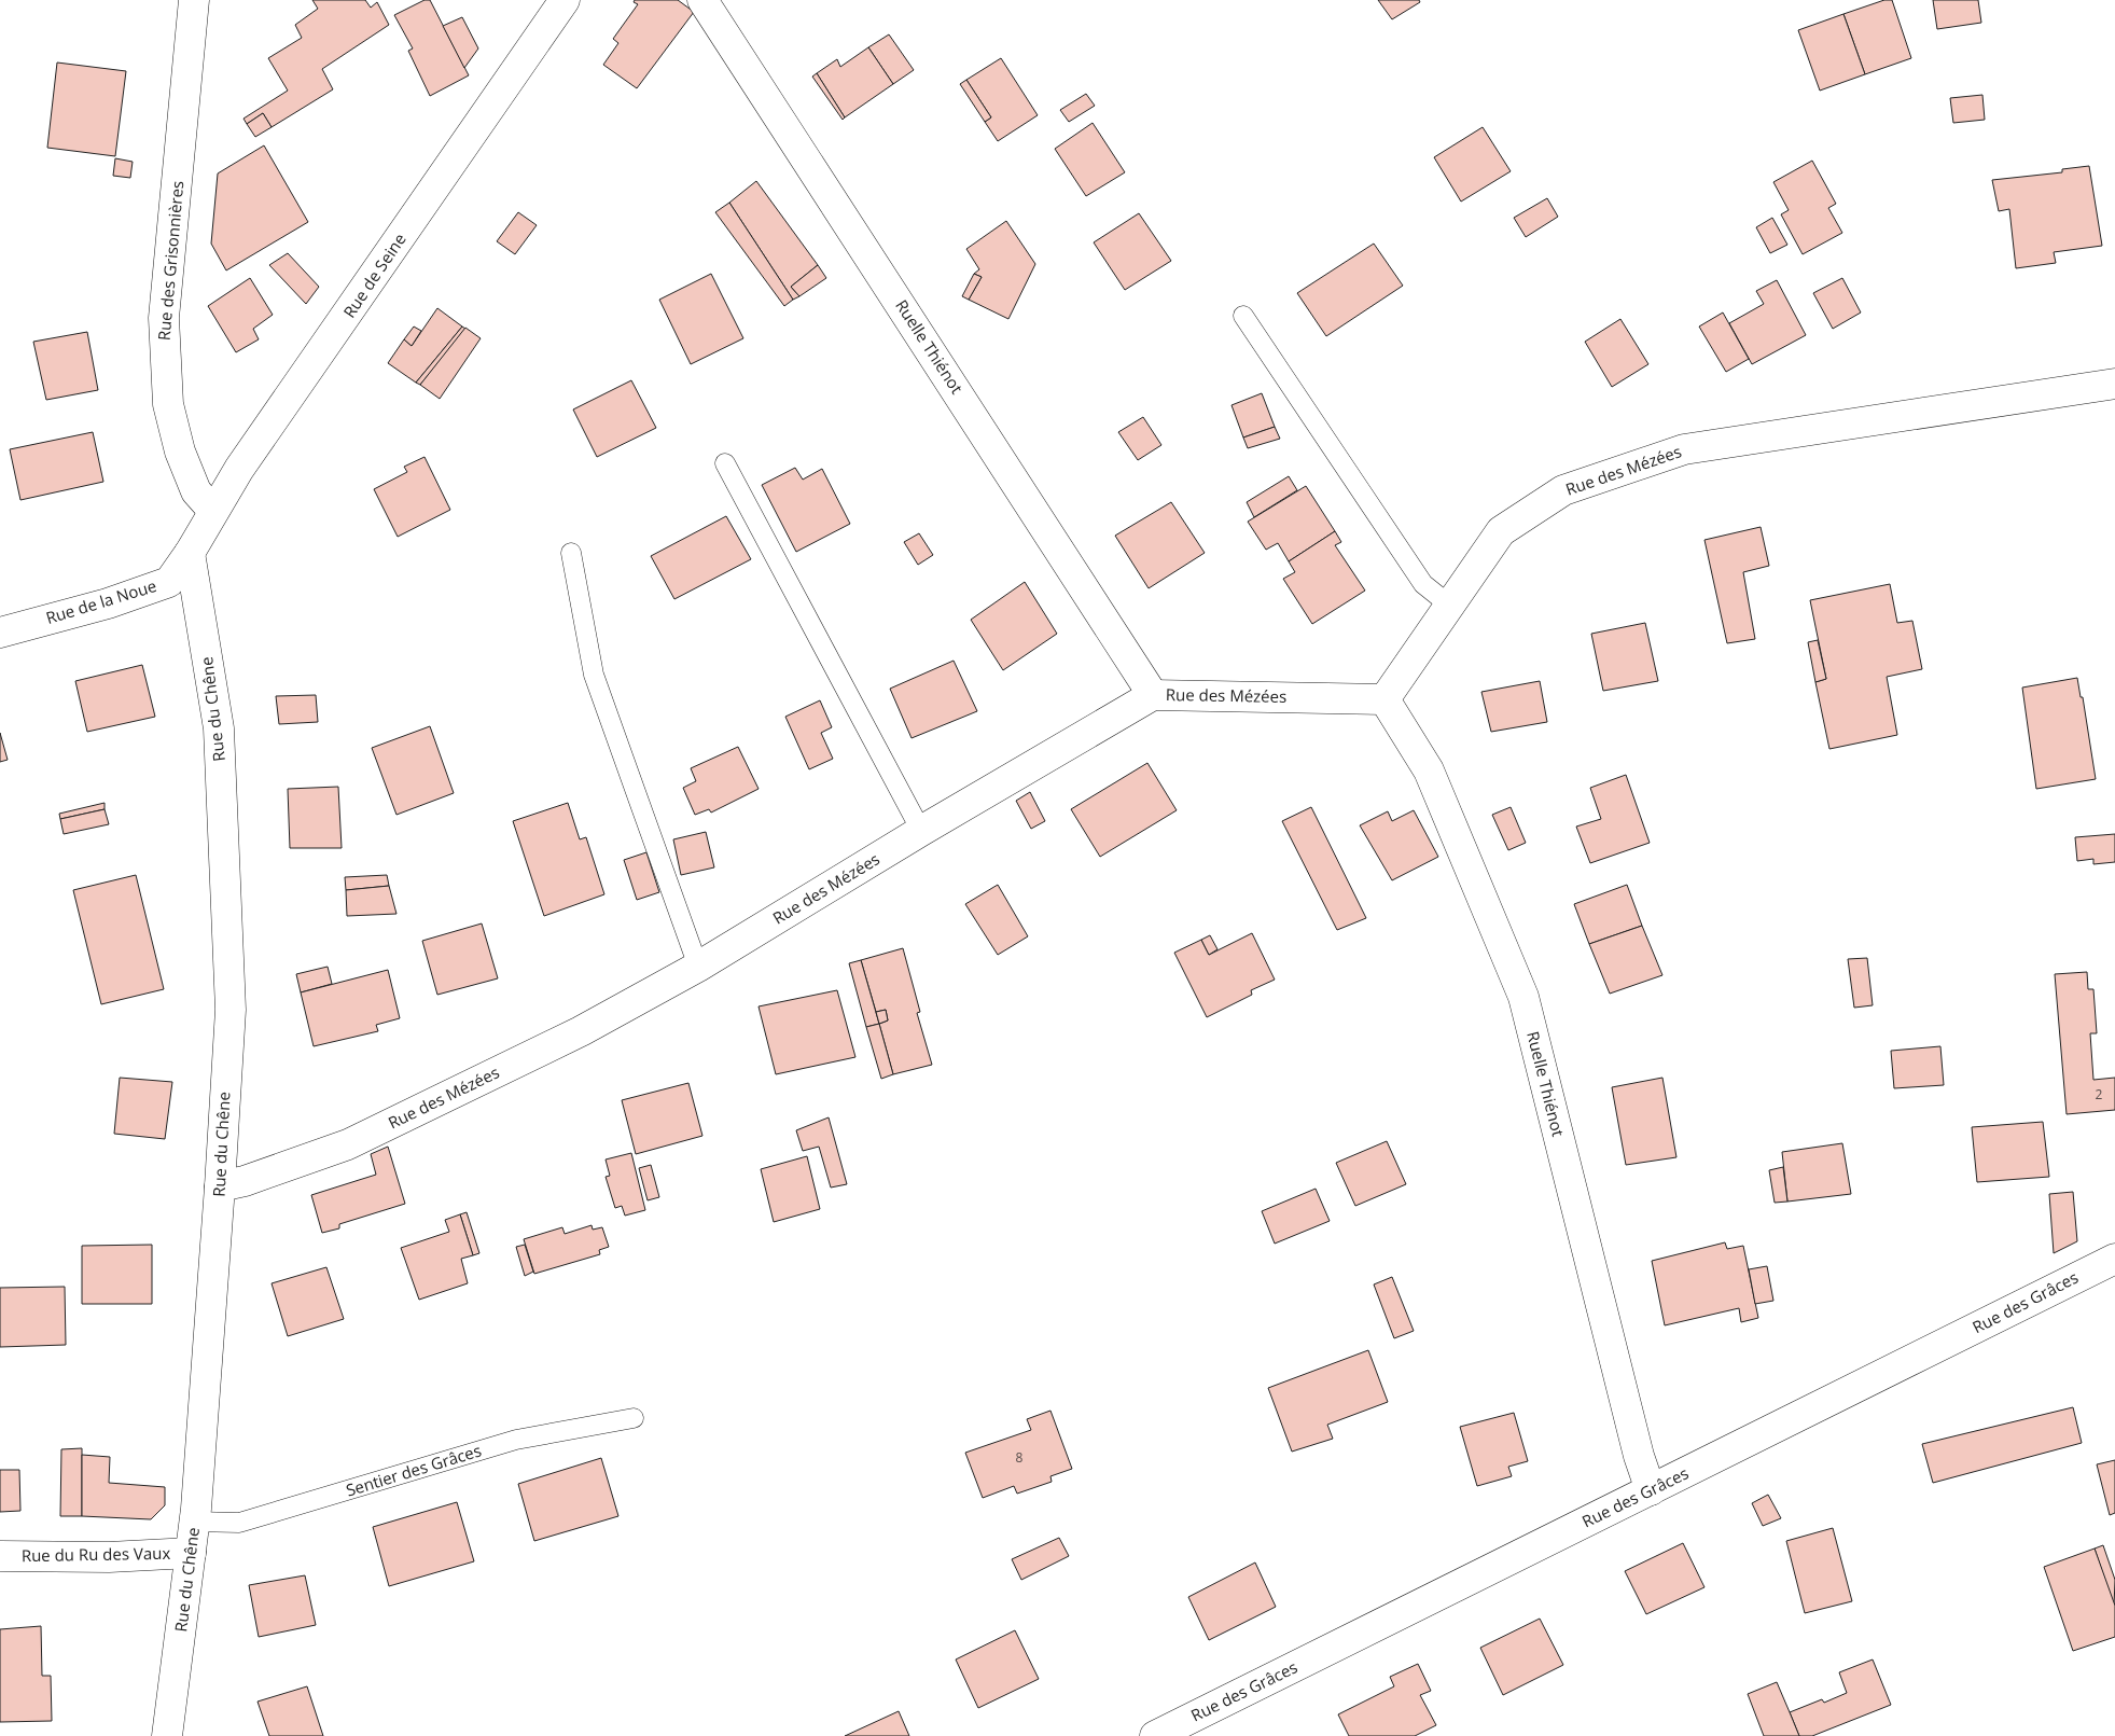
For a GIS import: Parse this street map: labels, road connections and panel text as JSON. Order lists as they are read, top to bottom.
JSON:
{
  "streets": {
    "street": [
      "Rue des Grisonnières",
      "Rue de Seine",
      "Ruelle Thiénot",
      "Rue des Mézées",
      "Rue de la Noue",
      "Rue du Chêne",
      "Rue des Grâces",
      "Rue du Ru des Vaux"
    ],
    "lane": ["Sentier des Grâces"]
  },
  "crossings": [
    ["Rue des Grisonnières", "Rue de Seine"],
    ["Rue de Seine", "Rue de la Noue"],
    ["Rue de Seine", "Rue du Chêne"],
    ["Ruelle Thiénot", "Rue des Mézées"],
    ["Ruelle Thiénot", "Rue des Grâces"],
    ["Rue des Mézées", "Rue du Chêne"],
    ["Rue de la Noue", "Rue du Chêne"],
    ["Rue du Chêne", "Sentier des Grâces"],
    ["Rue du Chêne", "Rue du Ru des Vaux"]
  ],
  "house_numbers": ["2", "8"]
}
